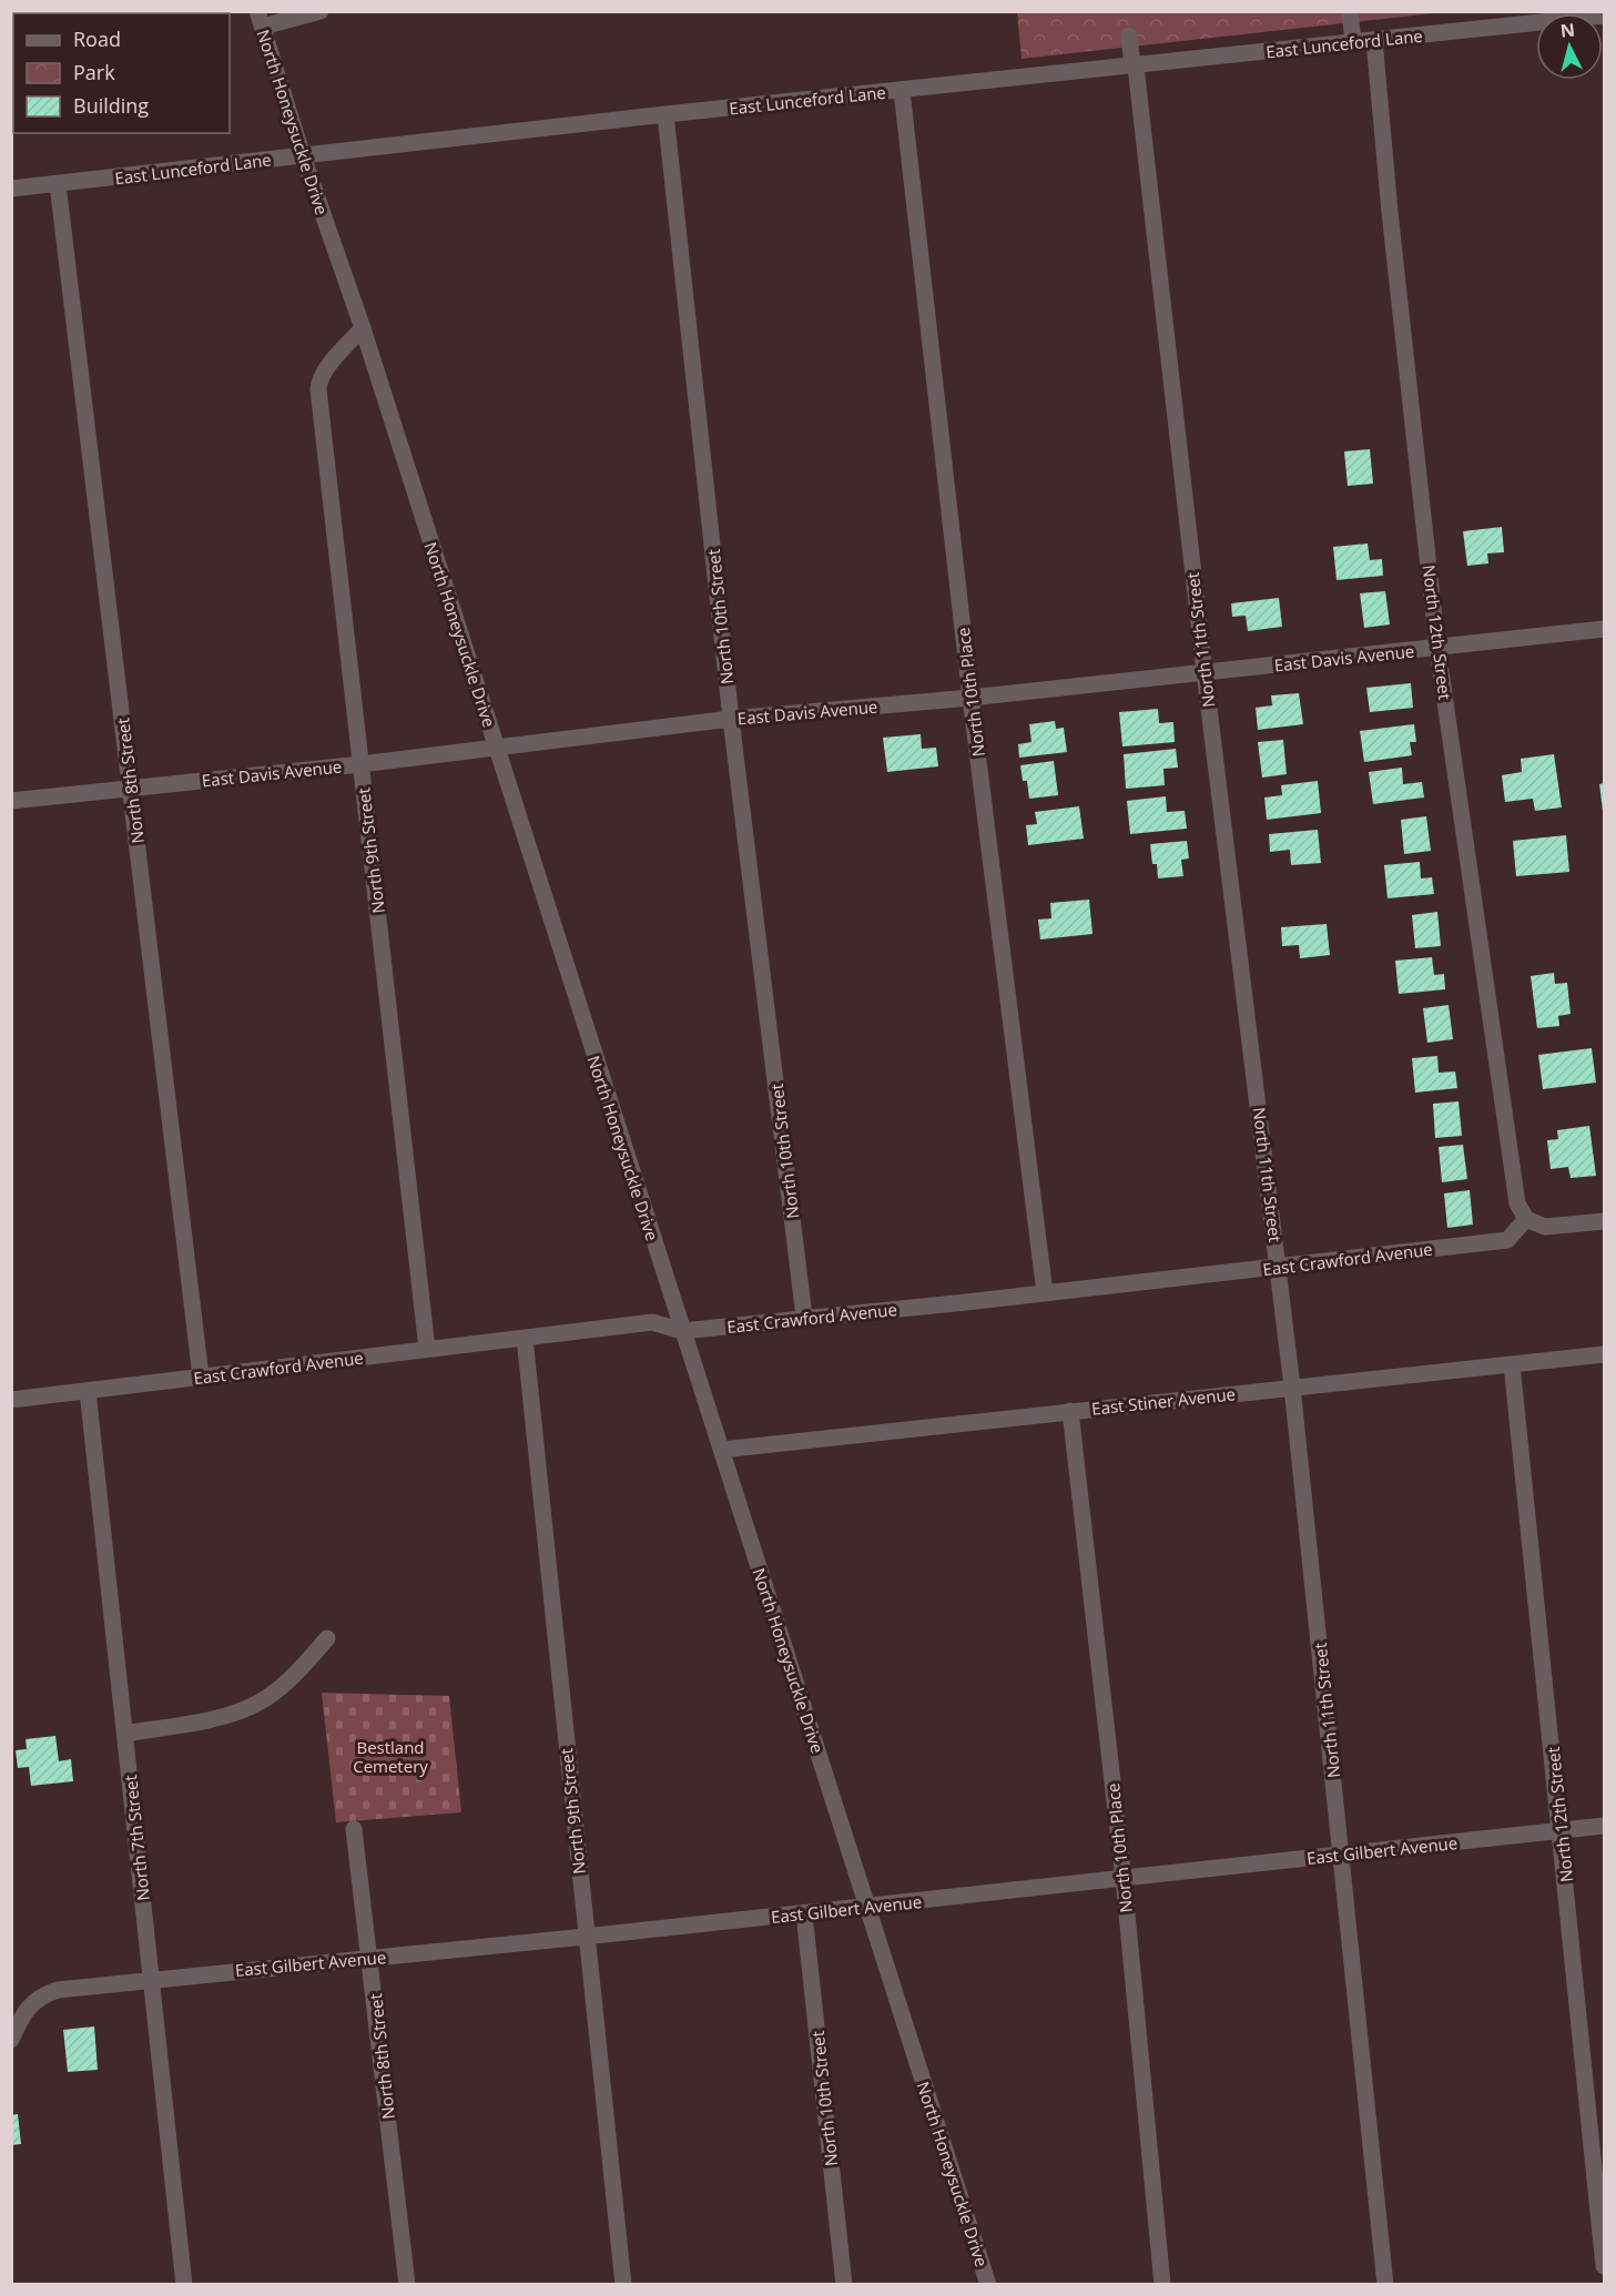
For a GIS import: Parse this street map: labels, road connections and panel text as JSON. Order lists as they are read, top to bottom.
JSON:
{
  "streets": {
    "street": [
      "East Lunceford Lane",
      "North Honeysuckle Drive",
      "North 10th Street",
      "North 12th Street",
      "North 11th Street",
      "East Davis Avenue",
      "North 10th Place",
      "North 8th Street",
      "North 9th Street",
      "East Crawford Avenue",
      "East Stiner Avenue",
      "North 7th Street",
      "East Gilbert Avenue"
    ]
  },
  "crossings": [
    ["East Lunceford Lane", "North Honeysuckle Drive"],
    ["East Lunceford Lane", "North 10th Street"],
    ["East Lunceford Lane", "North 12th Street"],
    ["East Lunceford Lane", "North 11th Street"],
    ["East Lunceford Lane", "North 10th Place"],
    ["East Lunceford Lane", "North 8th Street"],
    ["North Honeysuckle Drive", "East Davis Avenue"],
    ["North Honeysuckle Drive", "North 9th Street"],
    ["North Honeysuckle Drive", "East Crawford Avenue"],
    ["North Honeysuckle Drive", "East Stiner Avenue"],
    ["North Honeysuckle Drive", "East Gilbert Avenue"],
    ["North 10th Street", "East Davis Avenue"],
    ["North 10th Street", "East Crawford Avenue"],
    ["North 10th Street", "East Gilbert Avenue"],
    ["North 12th Street", "East Davis Avenue"],
    ["North 12th Street", "East Crawford Avenue"],
    ["North 12th Street", "East Stiner Avenue"],
    ["North 12th Street", "East Gilbert Avenue"],
    ["North 11th Street", "East Davis Avenue"],
    ["North 11th Street", "East Crawford Avenue"],
    ["North 11th Street", "East Stiner Avenue"],
    ["North 11th Street", "East Gilbert Avenue"],
    ["East Davis Avenue", "North 10th Place"],
    ["East Davis Avenue", "North 8th Street"],
    ["East Davis Avenue", "North 9th Street"],
    ["North 10th Place", "East Crawford Avenue"],
    ["North 10th Place", "East Stiner Avenue"],
    ["North 10th Place", "East Gilbert Avenue"],
    ["North 8th Street", "East Crawford Avenue"],
    ["North 8th Street", "East Gilbert Avenue"],
    ["North 9th Street", "East Crawford Avenue"],
    ["North 9th Street", "East Gilbert Avenue"],
    ["East Crawford Avenue", "North 7th Street"],
    ["North 7th Street", "East Gilbert Avenue"]
  ],
  "parks": ["Bestland Cemetery"],
  "legend": ["Road", "Park", "Building"],
  "north": "top"
}
